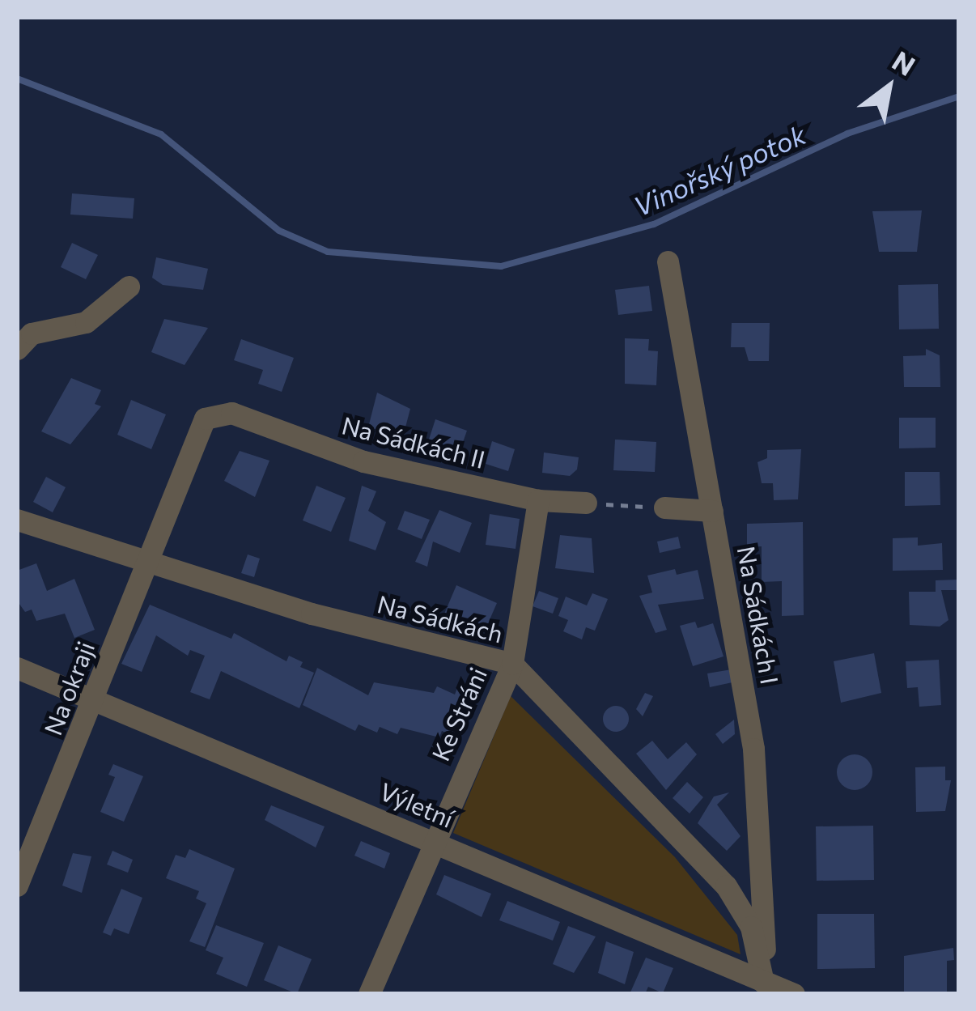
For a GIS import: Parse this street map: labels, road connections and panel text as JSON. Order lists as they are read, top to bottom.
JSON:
{
  "streets": {
    "street": [
      "Na Sádkách II",
      "Na Sádkách I",
      "Na Sádkách",
      "Na okraji",
      "Ke Stráni",
      "Výletní"
    ]
  },
  "crossings": [
    ["Na Sádkách II", "Na Sádkách"],
    ["Na Sádkách II", "Na okraji"],
    ["Na Sádkách II", "Ke Stráni"],
    ["Na Sádkách I", "Na Sádkách"],
    ["Na Sádkách I", "Výletní"],
    ["Na Sádkách", "Na okraji"],
    ["Na Sádkách", "Ke Stráni"],
    ["Na Sádkách", "Výletní"],
    ["Na okraji", "Výletní"],
    ["Ke Stráni", "Výletní"]
  ],
  "water": ["Vinořský potok"],
  "north": "top right"
}
